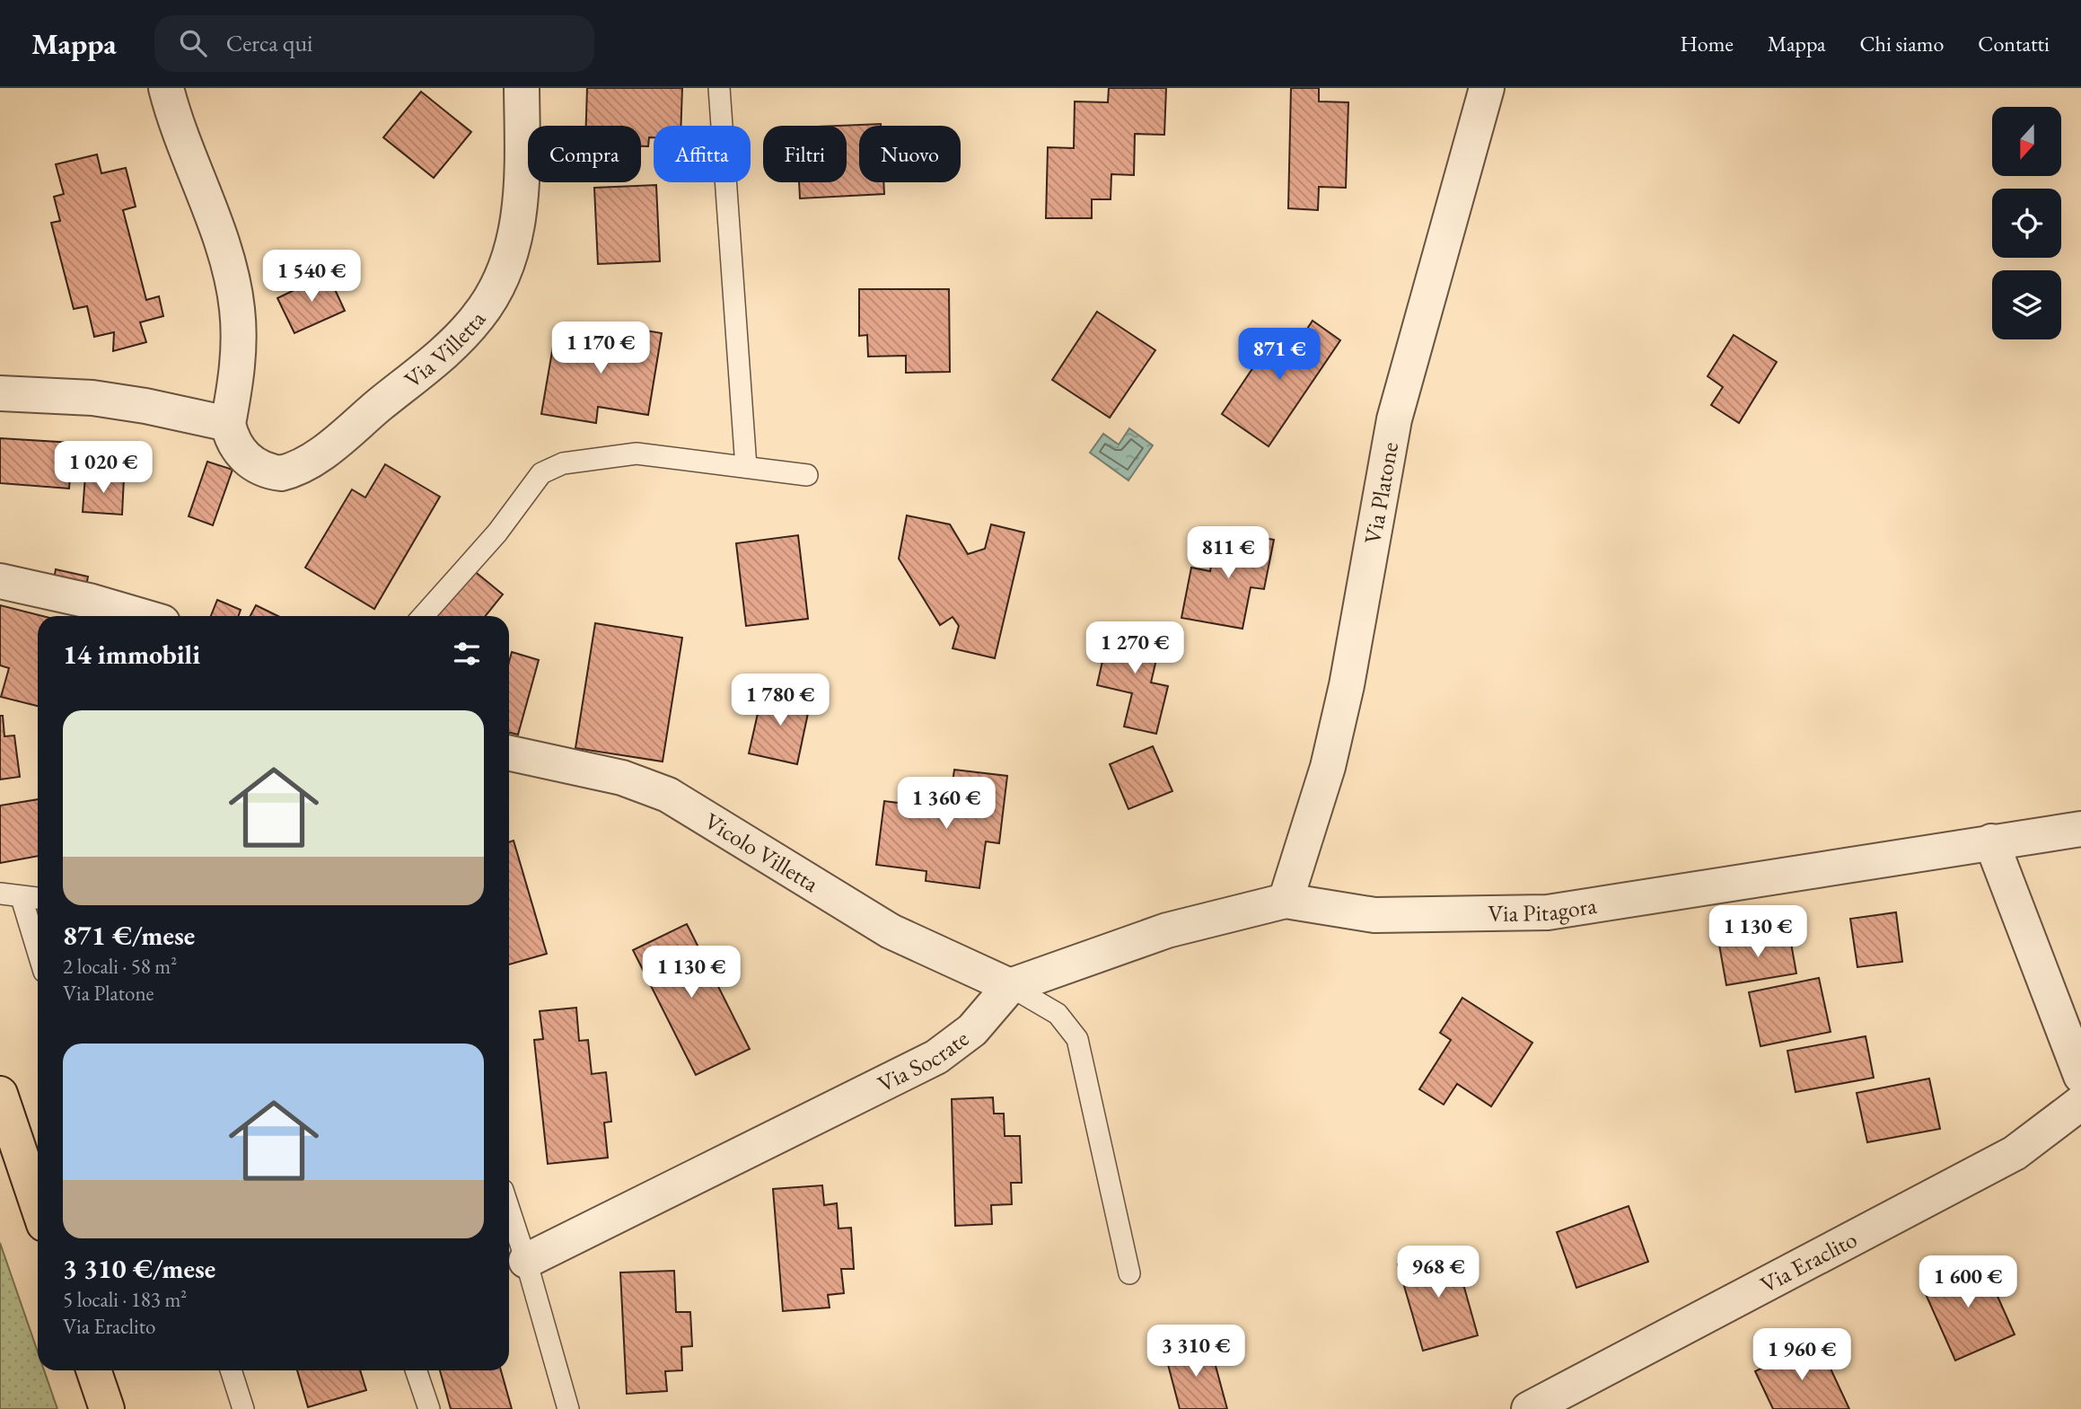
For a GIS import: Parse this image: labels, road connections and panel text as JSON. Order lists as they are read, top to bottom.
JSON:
{
  "streets": {
    "street": [
      "Via Villetta",
      "Via Platone",
      "Vicolo Villetta",
      "Via Pitagora",
      "Via Socrate",
      "Via Eraclito"
    ]
  },
  "crossings": [
    ["Via Platone", "Via Pitagora"],
    ["Vicolo Villetta", "Via Pitagora"],
    ["Vicolo Villetta", "Via Socrate"],
    ["Via Pitagora", "Via Socrate"]
  ],
  "north": "bottom",
  "page": {
    "header": "Mappa",
    "search": "Cerca qui",
    "nav": [
      "Home",
      "Mappa",
      "Chi siamo",
      "Contatti"
    ],
    "chip": [
      "Compra",
      "Affitta",
      "Filtri",
      "Nuovo"
    ],
    "price": [
      "1 540 €",
      "1 170 €",
      "871 €",
      "1 020 €",
      "811 €",
      "1 270 €",
      "1 780 €",
      "1 360 €",
      "1 130 €",
      "1 130 €",
      "968 €",
      "1 600 €",
      "3 310 €",
      "1 960 €"
    ],
    "heading": "14 immobili",
    "list": [
      {
        "name": "871 €/mese",
        "note": "2 locali · 58 m² · Via Platone"
      },
      {
        "name": "3 310 €/mese",
        "note": "5 locali · 183 m² · Via Eraclito"
      }
    ]
  }
}
